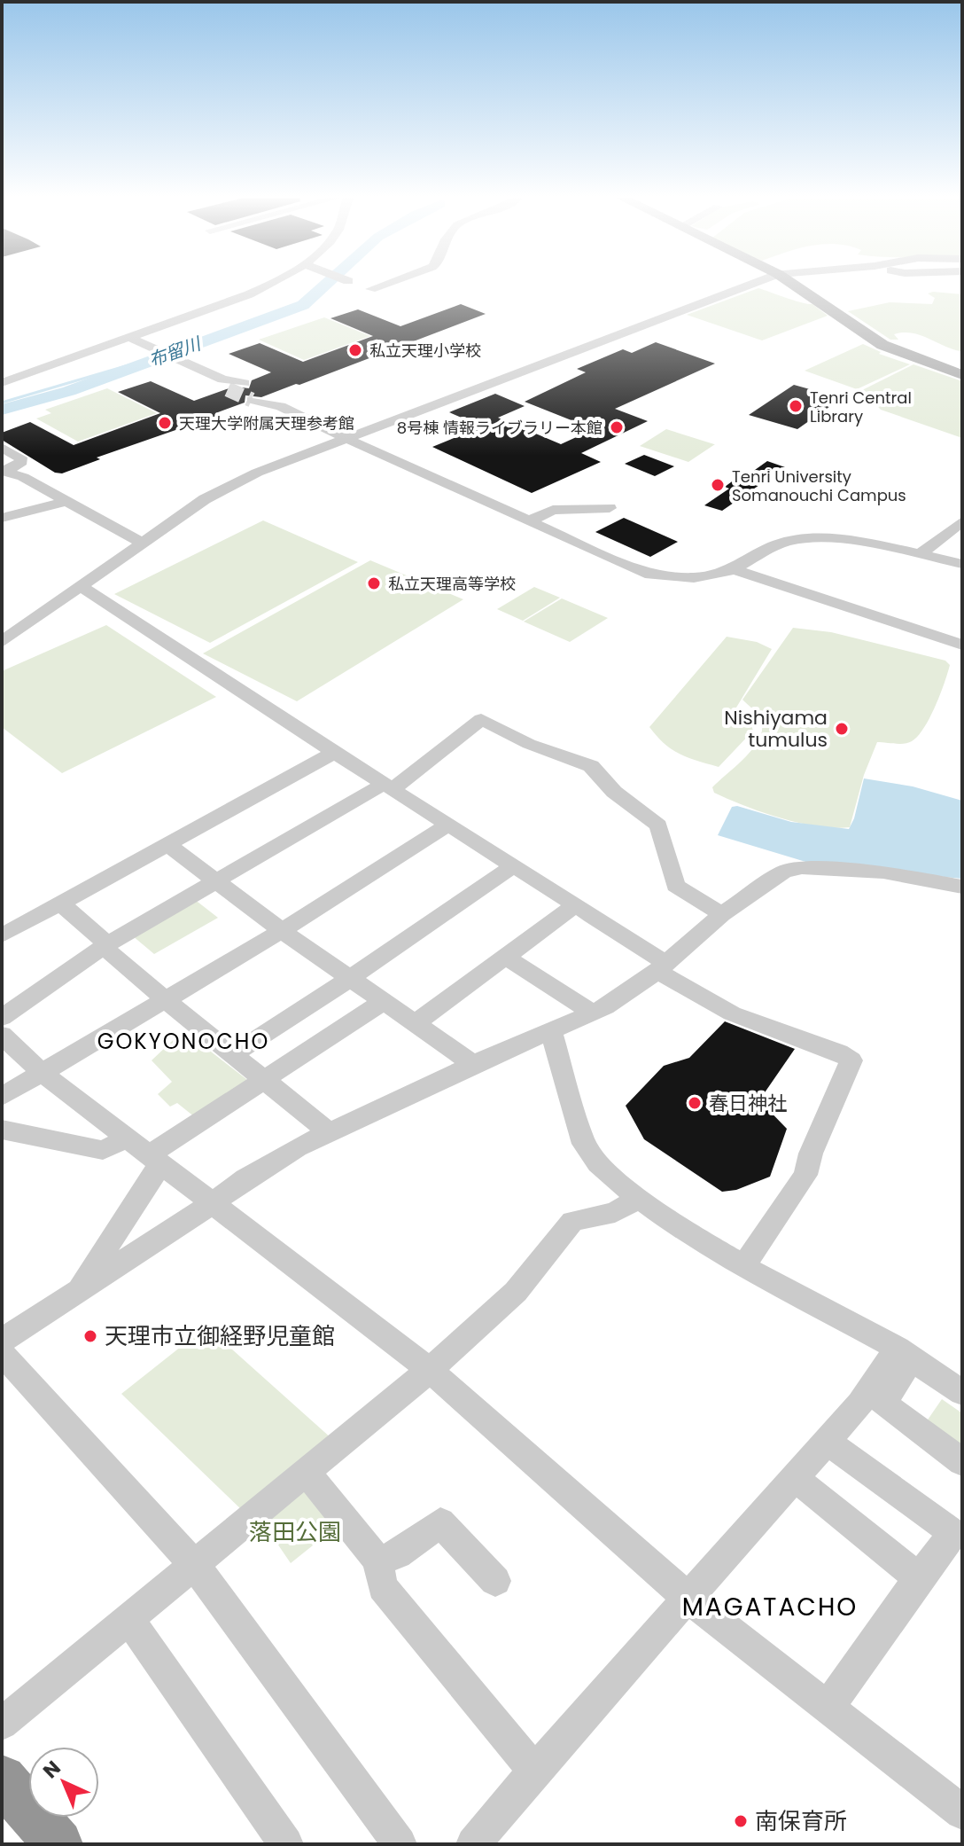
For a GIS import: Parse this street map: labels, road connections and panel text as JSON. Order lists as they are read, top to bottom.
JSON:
{
  "districts": ["GOKYONOCHO", "MAGATACHO"],
  "water": ["布留川"],
  "parks": ["落田公園"],
  "places": [
    "私立天理小学校",
    "Tenri Central Library",
    "天理大学附属天理参考館",
    "8号棟 情報ライブラリー本館",
    "Tenri University Somanouchi Campus",
    "私立天理高等学校",
    "Nishiyama tumulus",
    "春日神社",
    "天理市立御経野児童館",
    "南保育所"
  ],
  "north": "top left"
}
